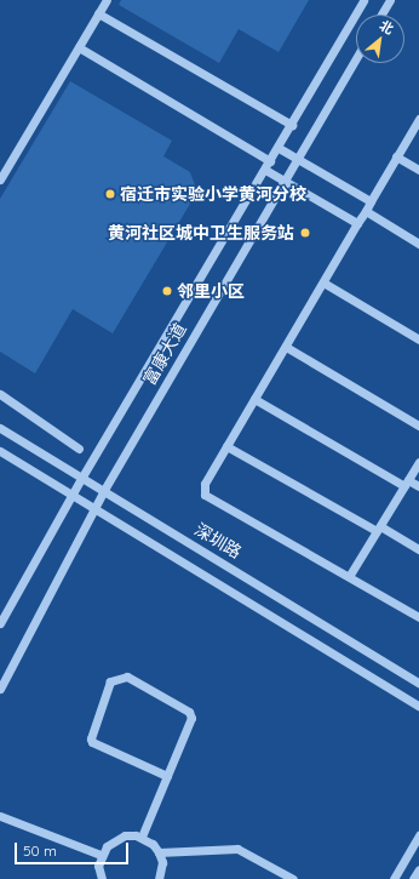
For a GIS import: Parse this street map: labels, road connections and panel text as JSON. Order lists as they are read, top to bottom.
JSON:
{
  "streets": {
    "street": ["富康大道", "深圳路"]
  },
  "crossings": [
    ["富康大道", "深圳路"]
  ],
  "places": ["宿迁市实验小学黄河分校", "黄河社区城中卫生服务站", "邻里小区"],
  "scale_bar": "50 m",
  "north": "top right"
}
